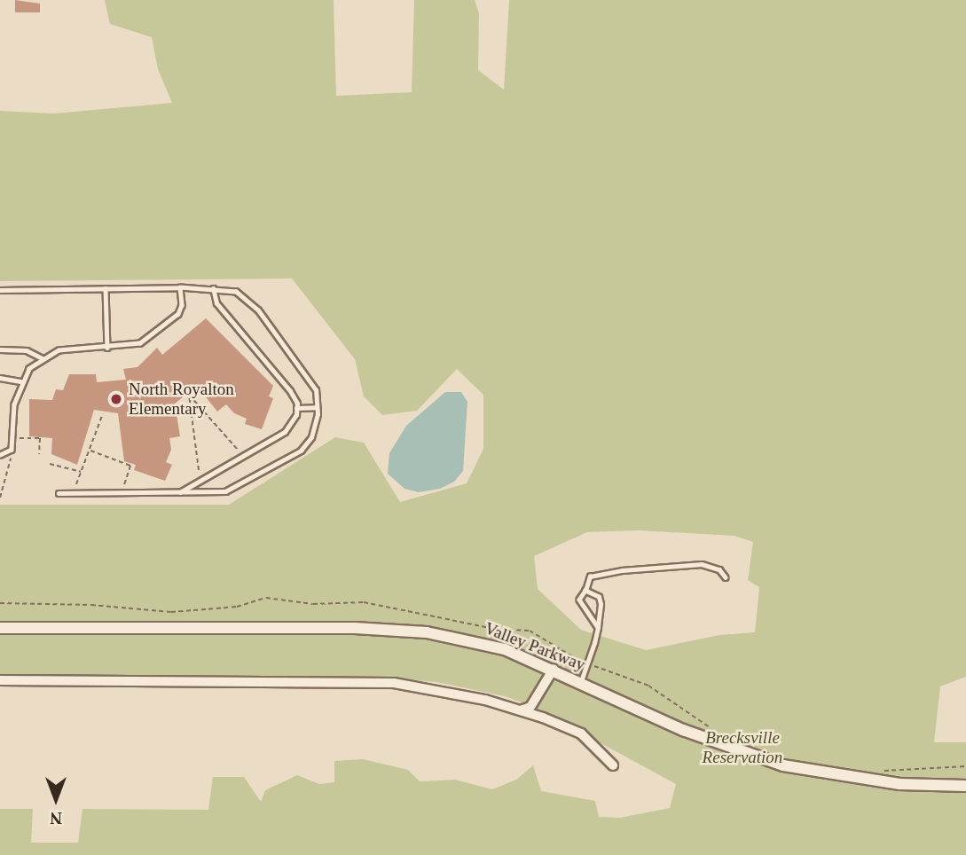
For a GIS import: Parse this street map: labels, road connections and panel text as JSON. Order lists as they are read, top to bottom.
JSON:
{
  "streets": {
    "street": ["Valley Parkway"]
  },
  "parks": ["Brecksville Reservation"],
  "places": ["North Royalton Elementary"],
  "north": "bottom"
}
